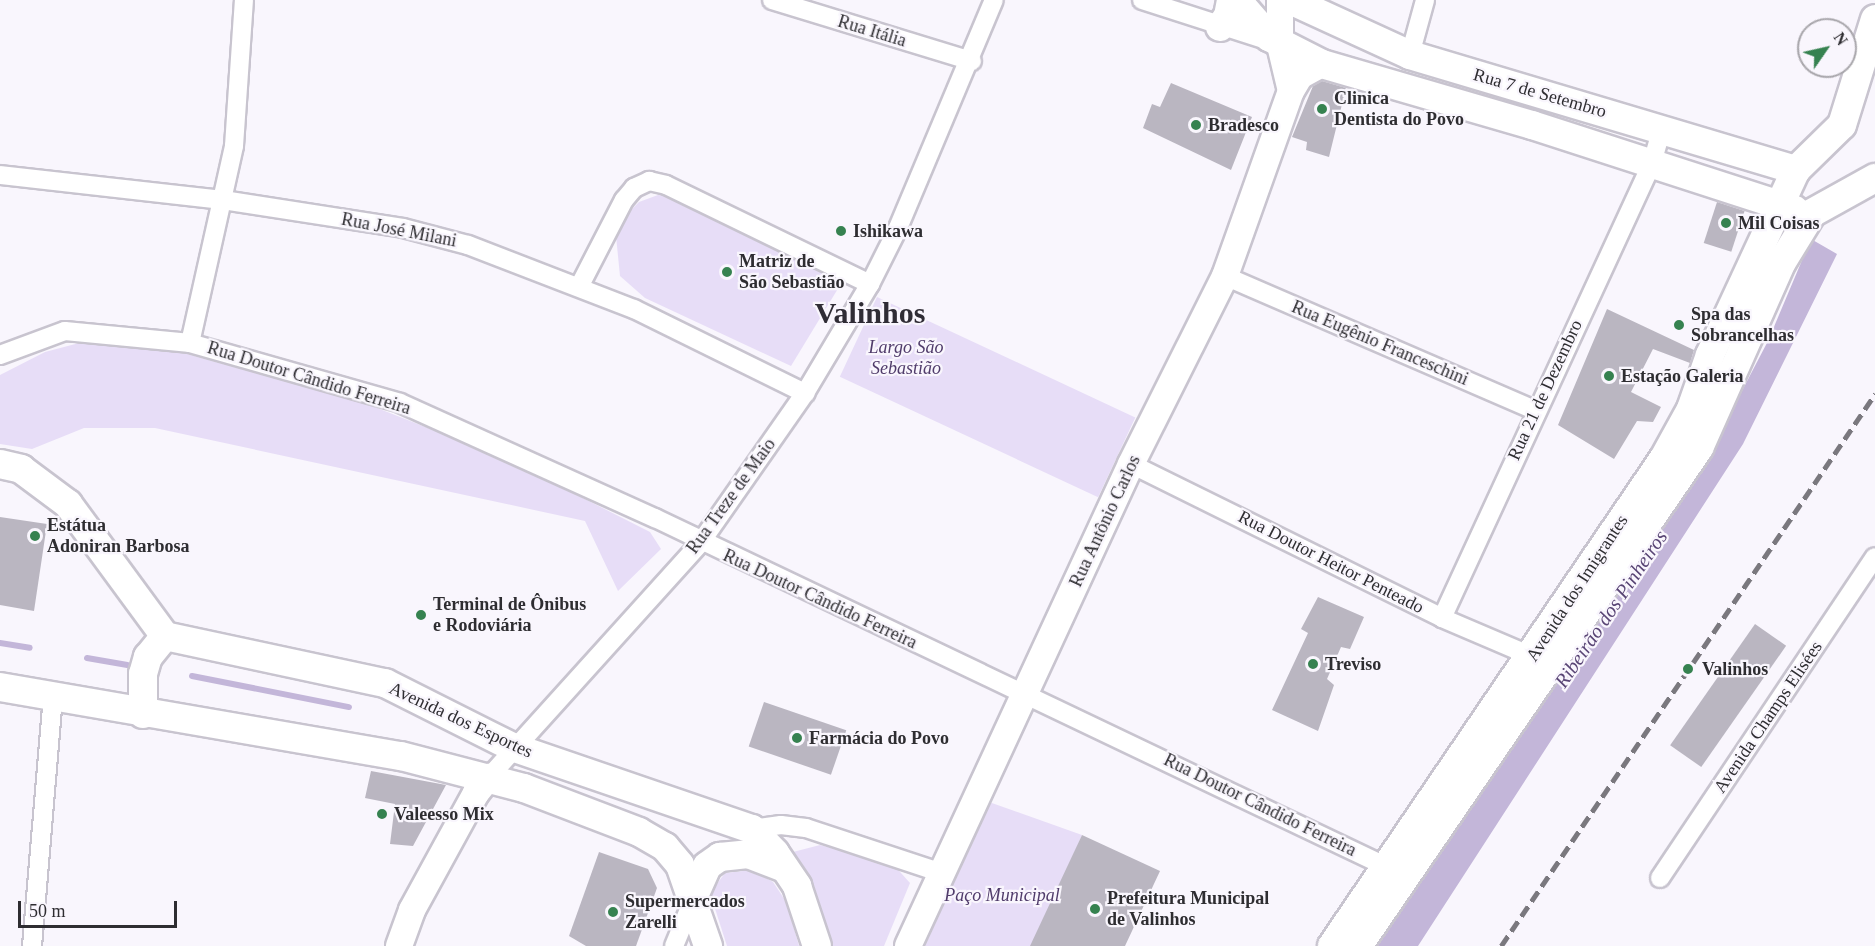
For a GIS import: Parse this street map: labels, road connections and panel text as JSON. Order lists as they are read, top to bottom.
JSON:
{
  "streets": {
    "main road": [
      "Rua 7 de Setembro",
      "Rua Treze de Maio",
      "Rua Antônio Carlos",
      "Avenida dos Imigrantes",
      "Avenida dos Esportes"
    ],
    "street": [
      "Rua Itália",
      "Rua José Milani",
      "Rua Eugênio Franceschini",
      "Rua Doutor Cândido Ferreira",
      "Rua 21 de Dezembro",
      "Rua Doutor Heitor Penteado",
      "Avenida Champs Elisées"
    ]
  },
  "crossings": [
    ["Rua Itália", "Rua Treze de Maio"],
    ["Rua 7 de Setembro", "Rua 21 de Dezembro"],
    ["Rua 7 de Setembro", "Rua Antônio Carlos"],
    ["Rua 7 de Setembro", "Avenida dos Imigrantes"],
    ["Rua José Milani", "Rua Treze de Maio"],
    ["Rua Eugênio Franceschini", "Rua 21 de Dezembro"],
    ["Rua Eugênio Franceschini", "Rua Antônio Carlos"],
    ["Rua Doutor Cândido Ferreira", "Rua Treze de Maio"],
    ["Rua Doutor Cândido Ferreira", "Rua Antônio Carlos"],
    ["Rua Doutor Cândido Ferreira", "Avenida dos Imigrantes"],
    ["Rua 21 de Dezembro", "Rua Doutor Heitor Penteado"],
    ["Rua Treze de Maio", "Avenida dos Esportes"],
    ["Rua Antônio Carlos", "Rua Doutor Heitor Penteado"],
    ["Rua Doutor Heitor Penteado", "Avenida dos Imigrantes"]
  ],
  "districts": ["Valinhos"],
  "water": ["Ribeirão dos Pinheiros"],
  "parks": ["Largo São Sebastião", "Paço Municipal"],
  "places": [
    "Clinica Dentista do Povo",
    "Bradesco",
    "Mil Coisas",
    "Ishikawa",
    "Matriz de São Sebastião",
    "Spa das Sobrancelhas",
    "Estação Galeria",
    "Estátua Adoniran Barbosa",
    "Terminal de Ônibus e Rodoviária",
    "Treviso",
    "Valinhos",
    "Farmácia do Povo",
    "Valeesso Mix",
    "Prefeitura Municipal de Valinhos",
    "Supermercados Zarelli"
  ],
  "scale_bar": "50 m",
  "north": "top right"
}
